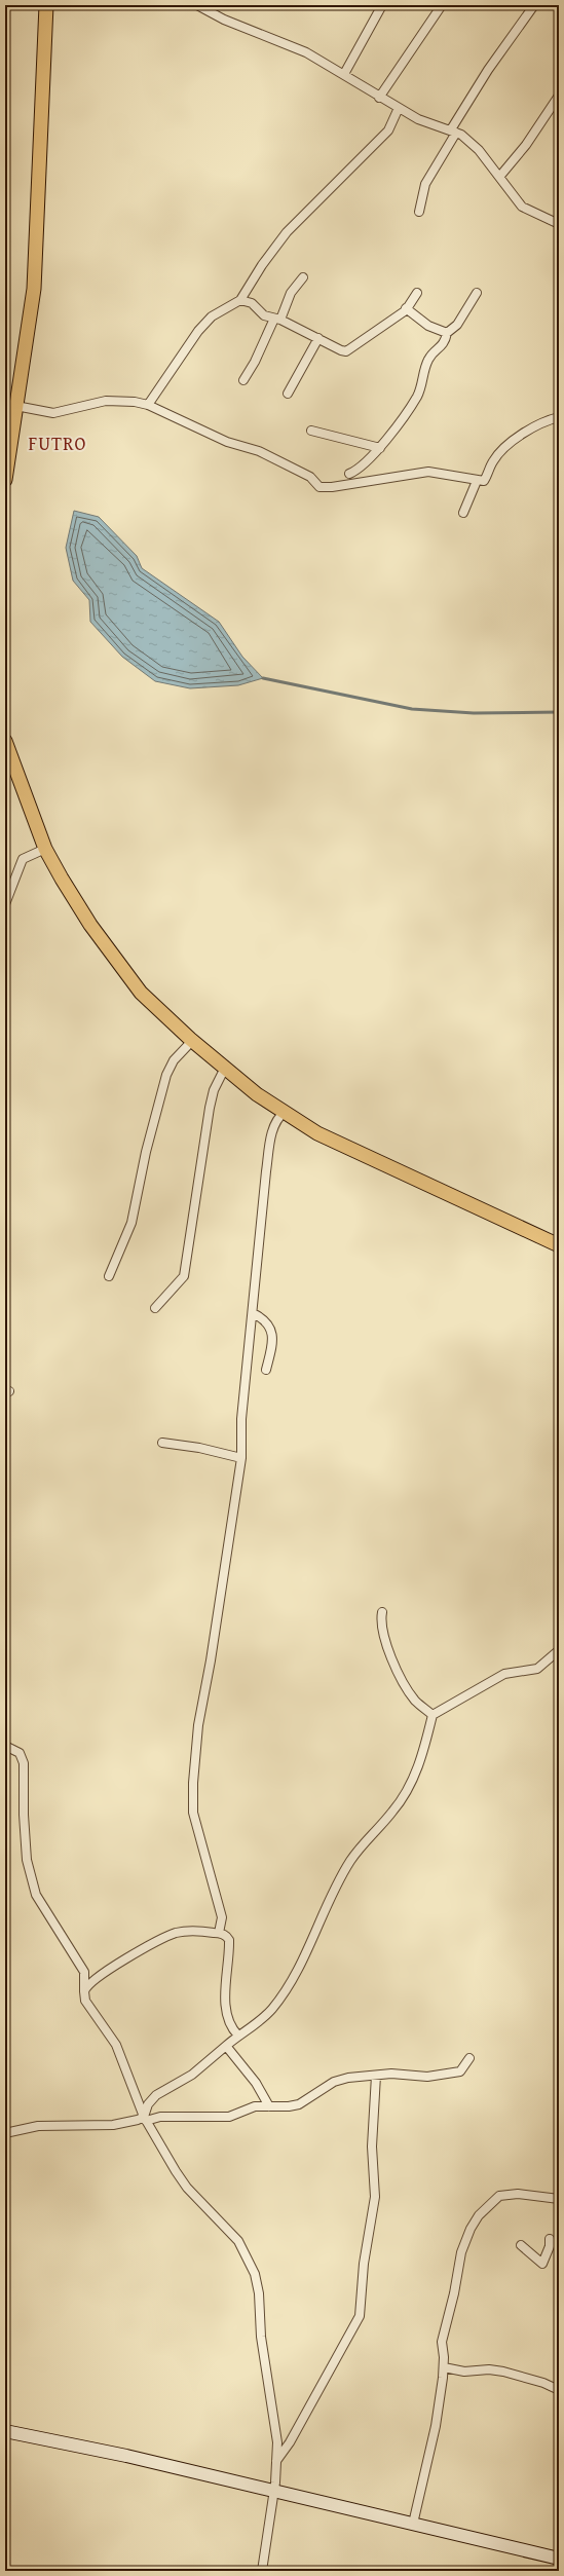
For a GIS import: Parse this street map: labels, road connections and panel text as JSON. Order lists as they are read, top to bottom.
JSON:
{
  "districts": ["FUTRO"]
}
